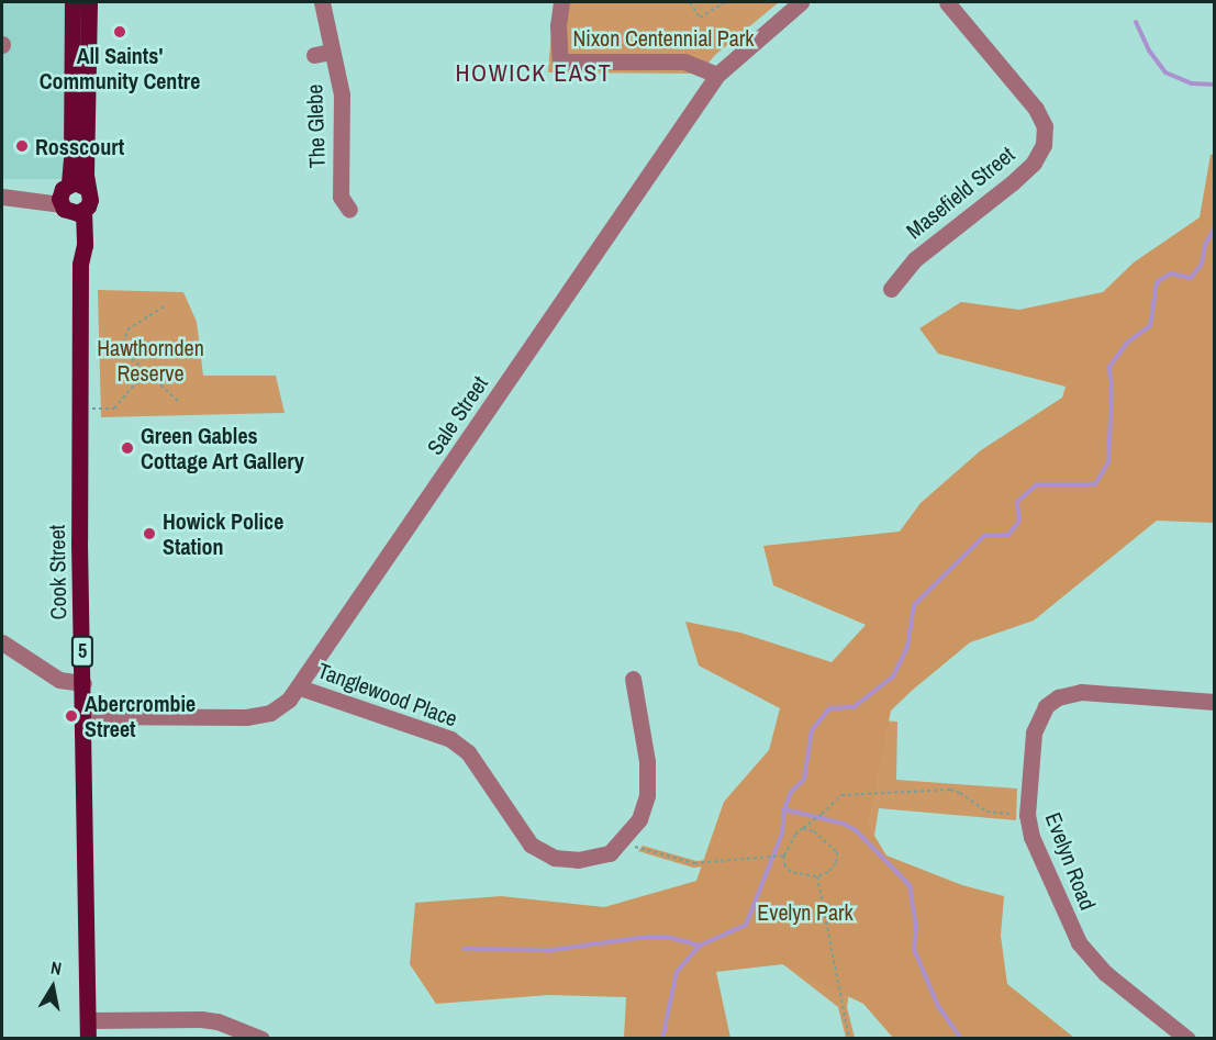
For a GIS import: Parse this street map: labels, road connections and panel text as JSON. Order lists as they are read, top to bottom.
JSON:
{
  "streets": {
    "main road": ["Cook Street", "5"],
    "street": [
      "The Glebe",
      "Masefield Street",
      "Sale Street",
      "Tanglewood Place",
      "Evelyn Road"
    ]
  },
  "crossings": [
    ["Sale Street", "Cook Street"],
    ["Sale Street", "Tanglewood Place"],
    ["Cook Street", "5"]
  ],
  "districts": ["HOWICK EAST"],
  "parks": ["Nixon Centennial Park", "Hawthornden Reserve", "Evelyn Park"],
  "places": [
    "All Saints' Community Centre",
    "Rosscourt",
    "Green Gables Cottage Art Gallery",
    "Howick Police Station",
    "Abercrombie Street"
  ],
  "north": "top"
}
